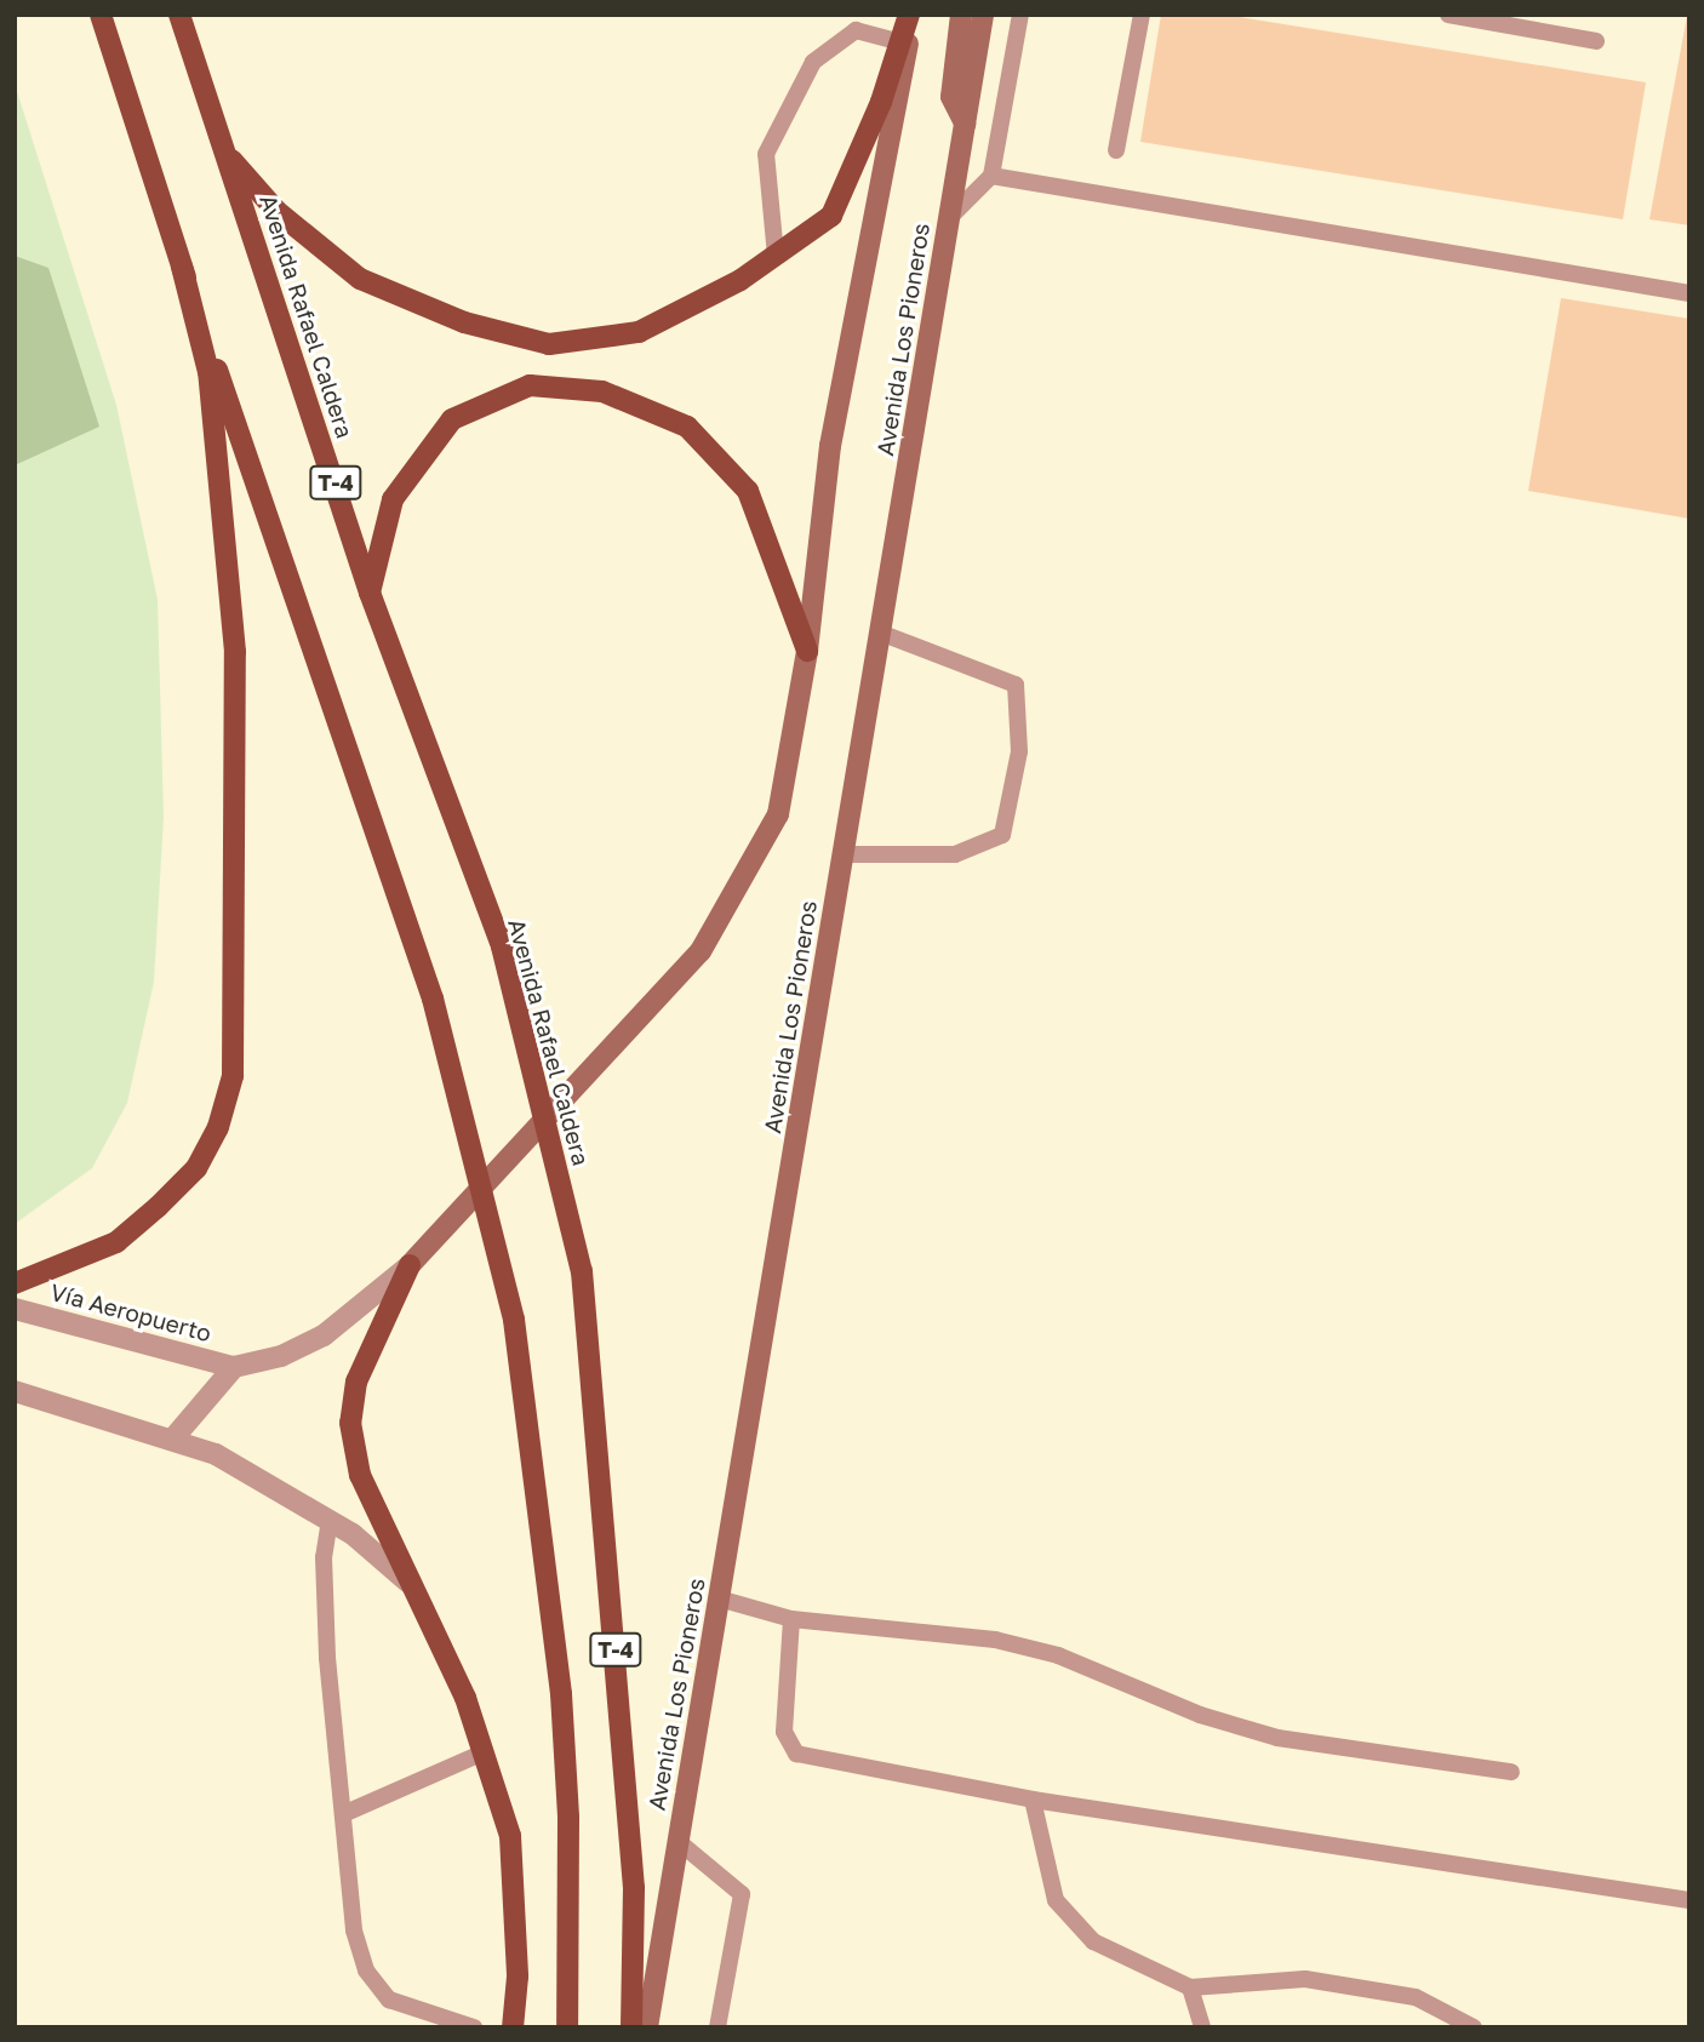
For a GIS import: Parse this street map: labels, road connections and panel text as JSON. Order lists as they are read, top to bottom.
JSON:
{
  "streets": {
    "main road": ["Avenida Rafael Caldera", "T-4"],
    "street": ["Avenida Los Pioneros", "Vía Aeropuerto"]
  }
}
